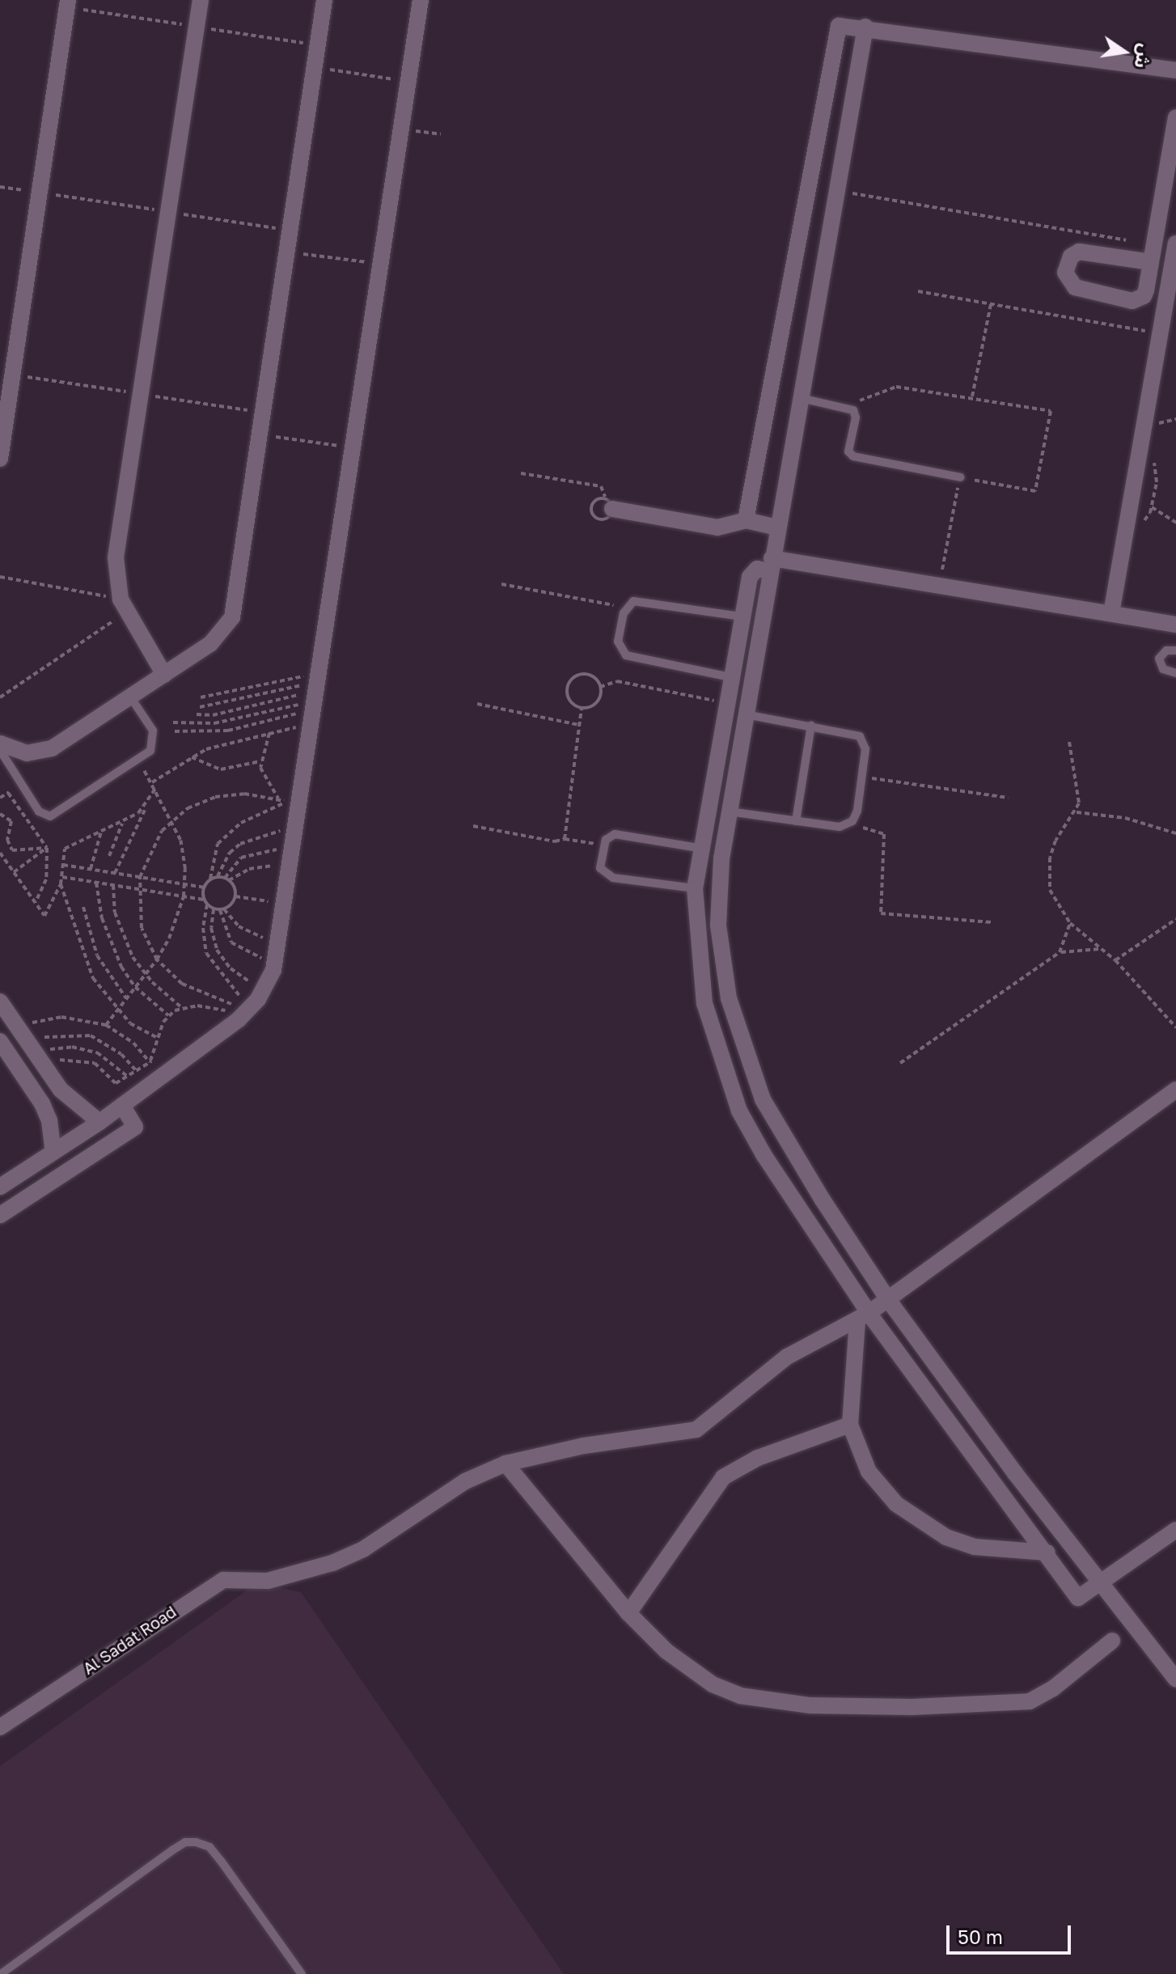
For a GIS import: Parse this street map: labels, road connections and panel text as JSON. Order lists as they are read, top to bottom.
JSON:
{
  "streets": {
    "street": ["Al Sadat Road"]
  },
  "scale_bar": "50 m",
  "north": "right"
}
